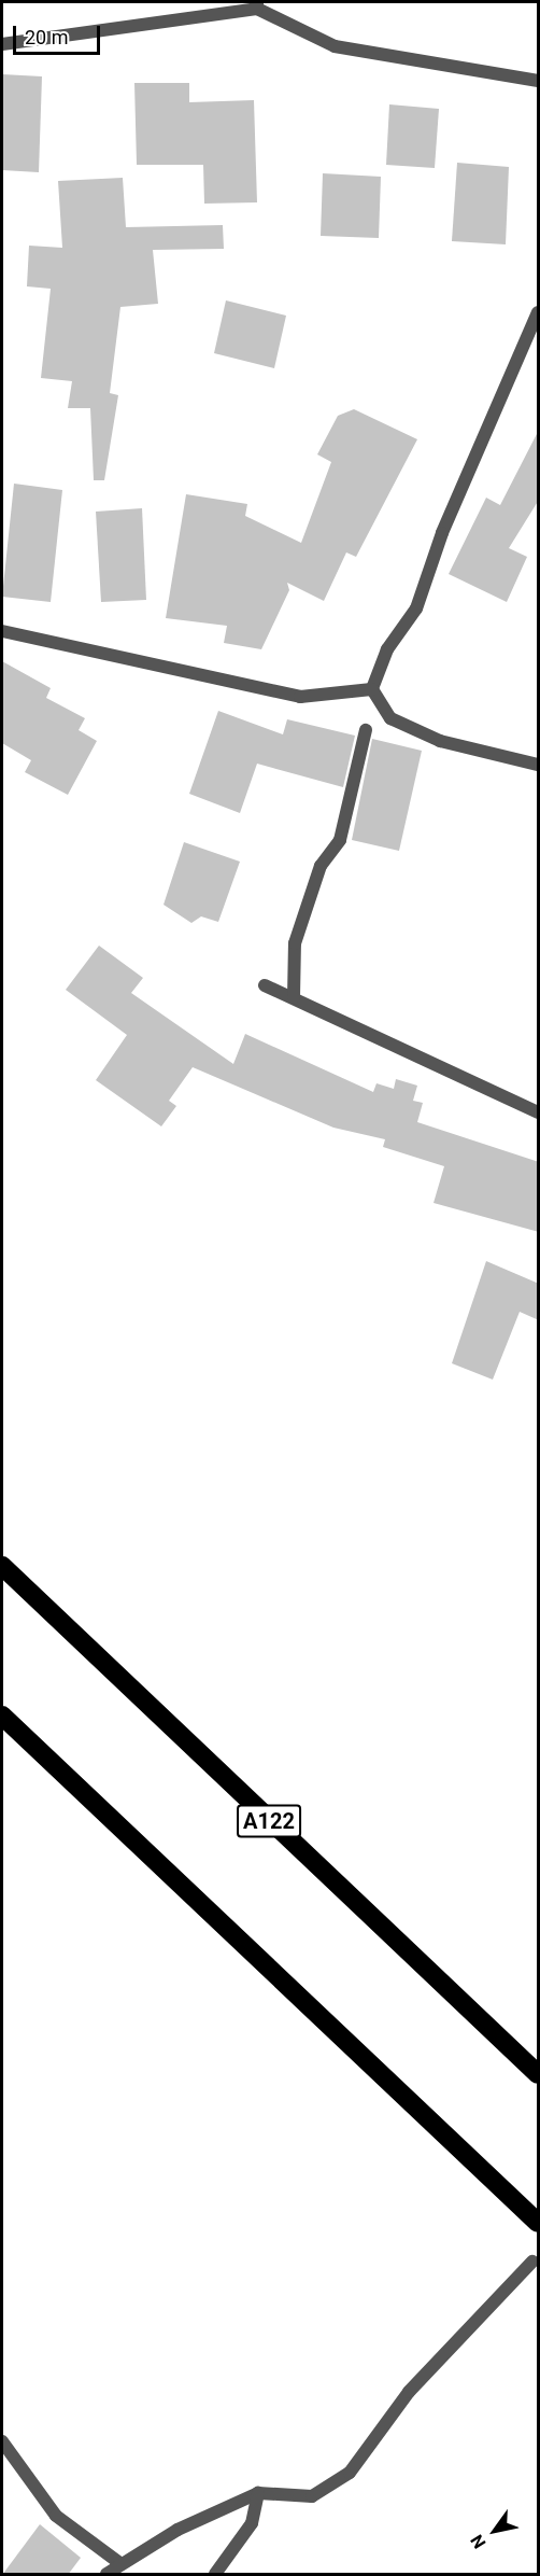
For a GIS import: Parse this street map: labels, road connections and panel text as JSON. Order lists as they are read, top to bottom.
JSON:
{
  "streets": {
    "highway": ["A122"]
  },
  "scale_bar": "20 m",
  "north": "bottom left"
}
